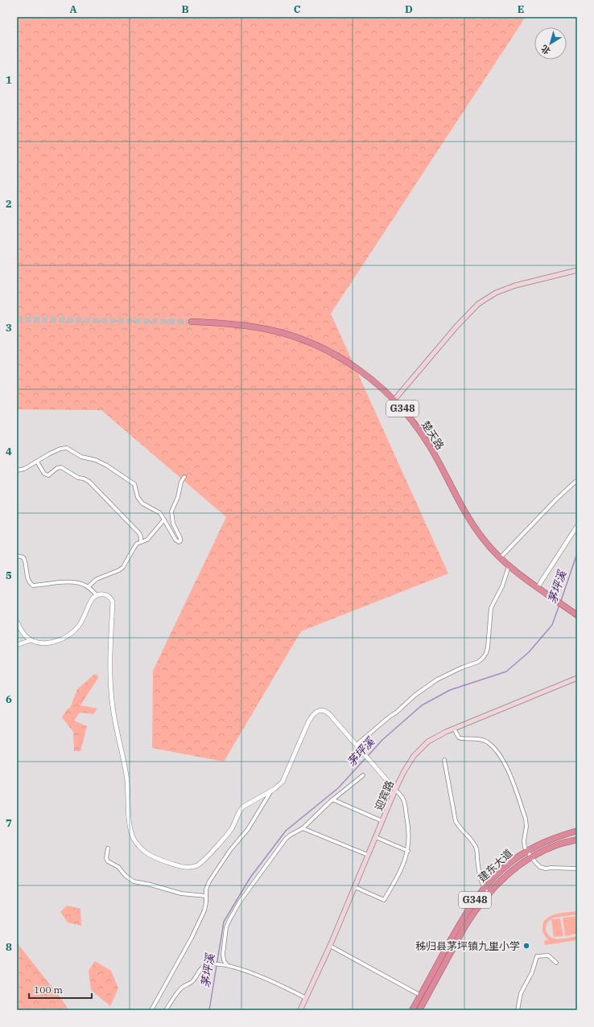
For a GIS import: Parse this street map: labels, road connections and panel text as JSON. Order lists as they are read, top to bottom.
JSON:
{
  "streets": {
    "highway": ["G348", "楚天路", "建东大道"],
    "main road": ["迎宾路"]
  },
  "water": ["茅坪溪"],
  "places": ["秭归县茅坪镇九里小学"],
  "scale_bar": "100 m",
  "north": "bottom left",
  "grid": {
    "columns": [
      "A",
      "B",
      "C",
      "D",
      "E"
    ],
    "rows": [
      "1",
      "2",
      "3",
      "4",
      "5",
      "6",
      "7",
      "8"
    ]
  }
}
